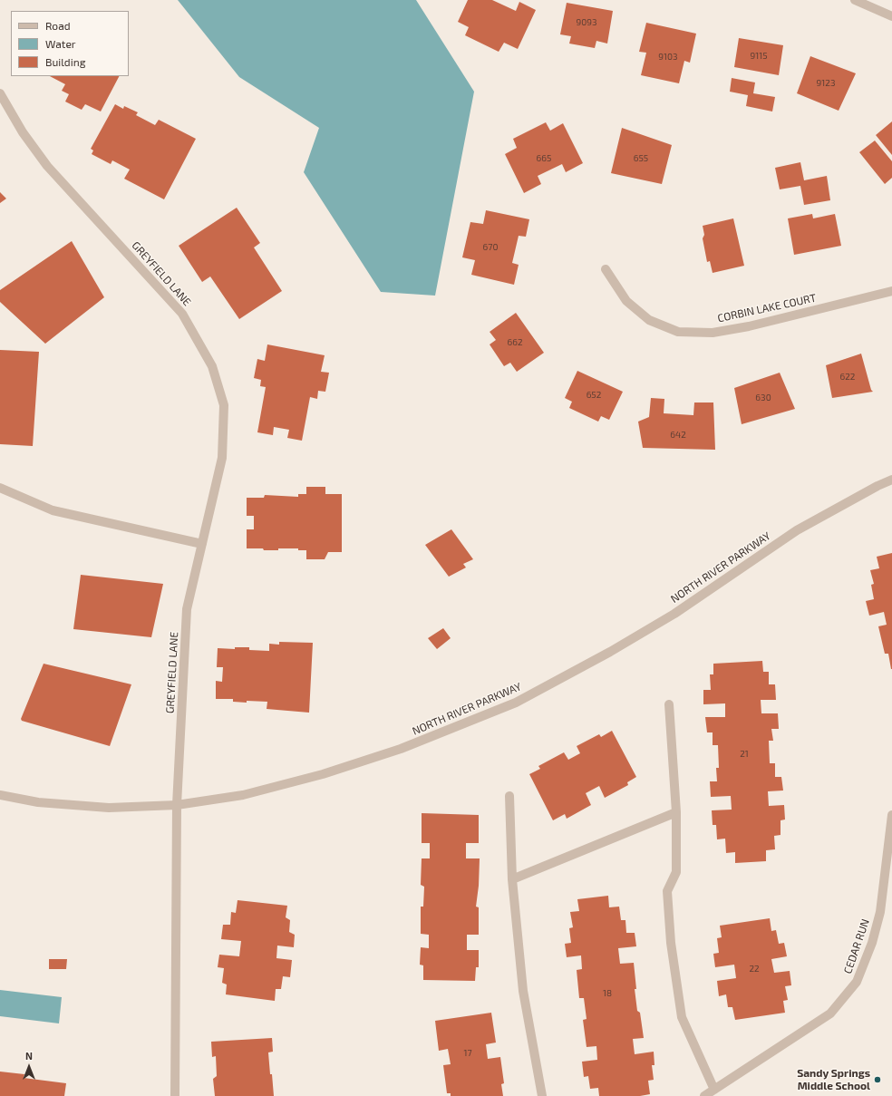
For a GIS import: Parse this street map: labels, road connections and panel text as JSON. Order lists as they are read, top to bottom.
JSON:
{
  "streets": {
    "street": [
      "GREYFIELD LANE",
      "CORBIN LAKE COURT",
      "NORTH RIVER PARKWAY",
      "CEDAR RUN"
    ]
  },
  "crossings": [
    ["GREYFIELD LANE", "NORTH RIVER PARKWAY"]
  ],
  "places": ["Sandy Springs Middle School"],
  "house_numbers": [
    "9093",
    "9115",
    "9103",
    "9123",
    "665",
    "655",
    "670",
    "662",
    "622",
    "652",
    "630",
    "642",
    "21",
    "22",
    "18",
    "17"
  ],
  "legend": ["Road", "Water", "Building"],
  "north": "top"
}
